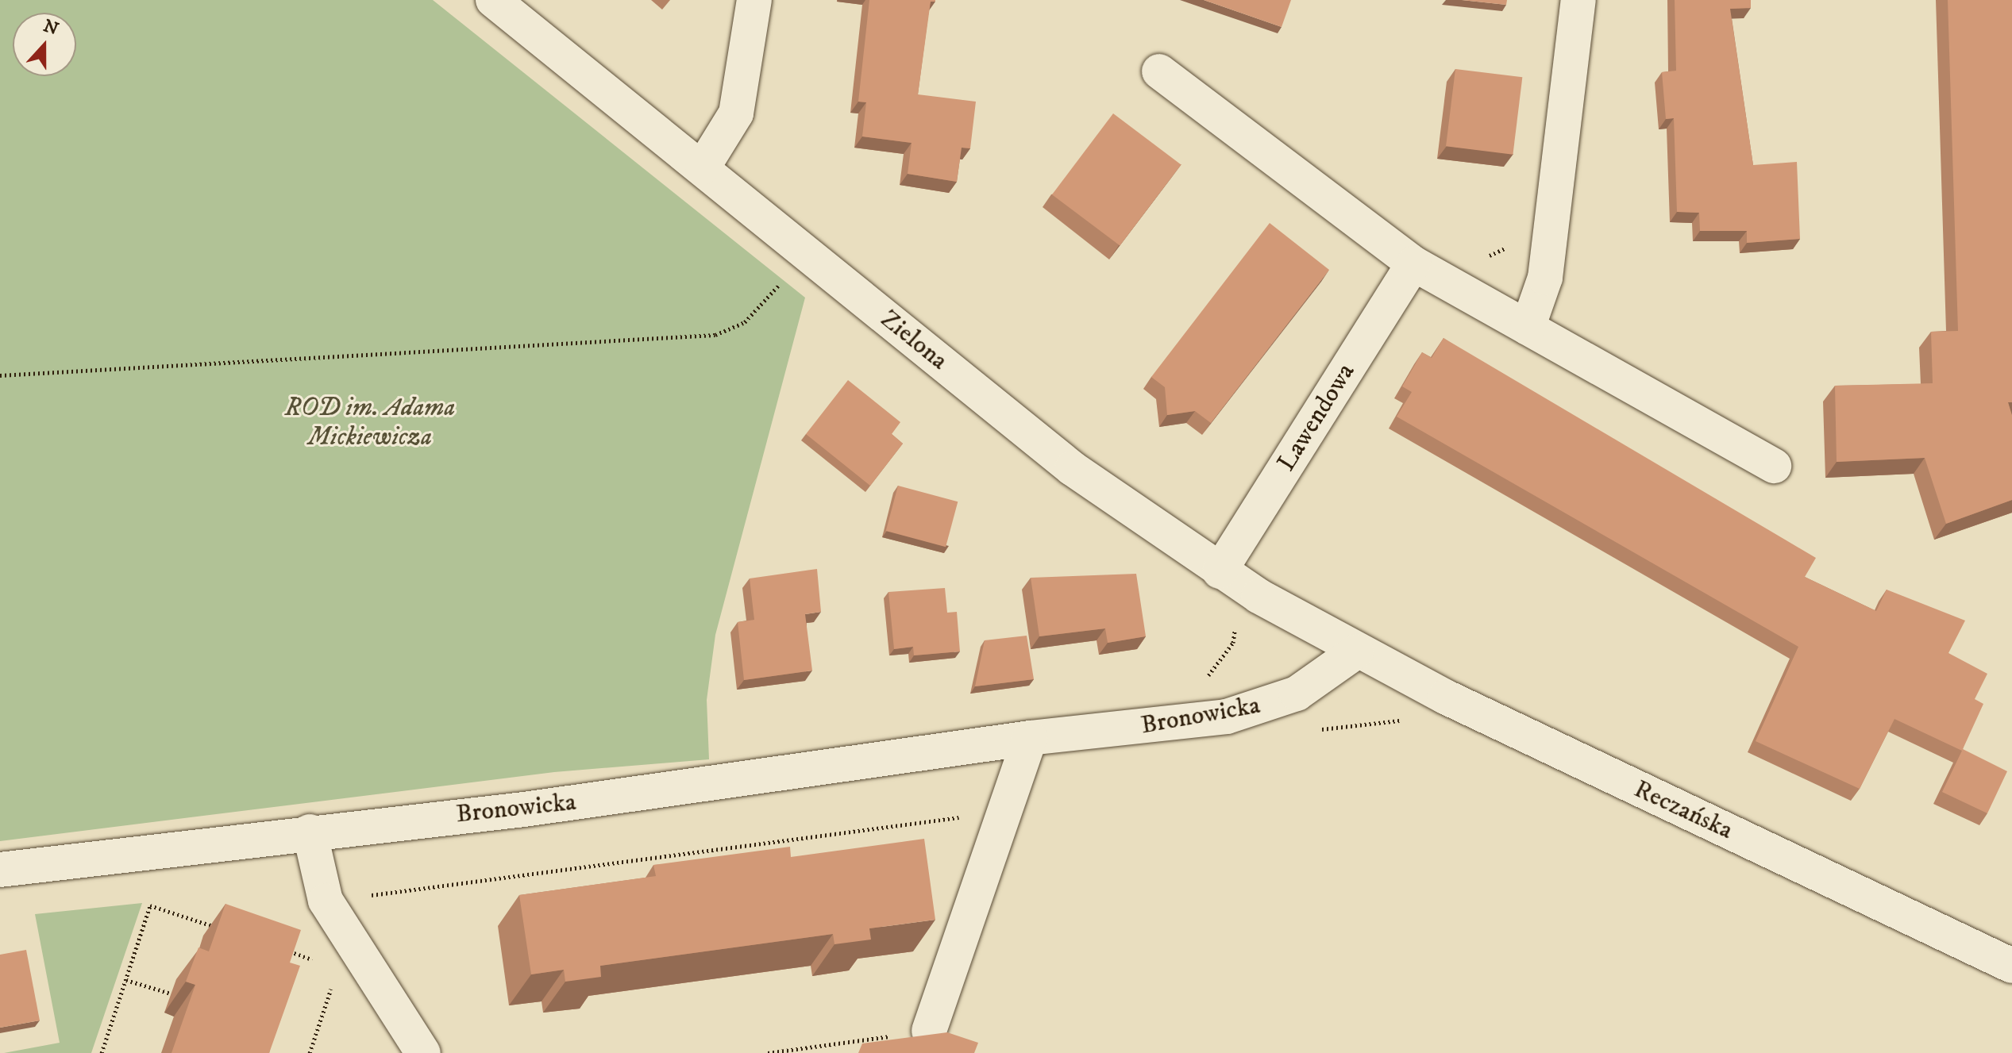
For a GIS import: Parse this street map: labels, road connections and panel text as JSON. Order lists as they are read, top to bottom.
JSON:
{
  "streets": {
    "street": [
      "Zielona",
      "Lawendowa",
      "Bronowicka",
      "Reczańska"
    ]
  },
  "crossings": [
    ["Zielona", "Lawendowa"],
    ["Zielona", "Bronowicka"],
    ["Zielona", "Reczańska"],
    ["Bronowicka", "Reczańska"]
  ],
  "parks": ["ROD im. Adama Mickiewicza"],
  "north": "top"
}
